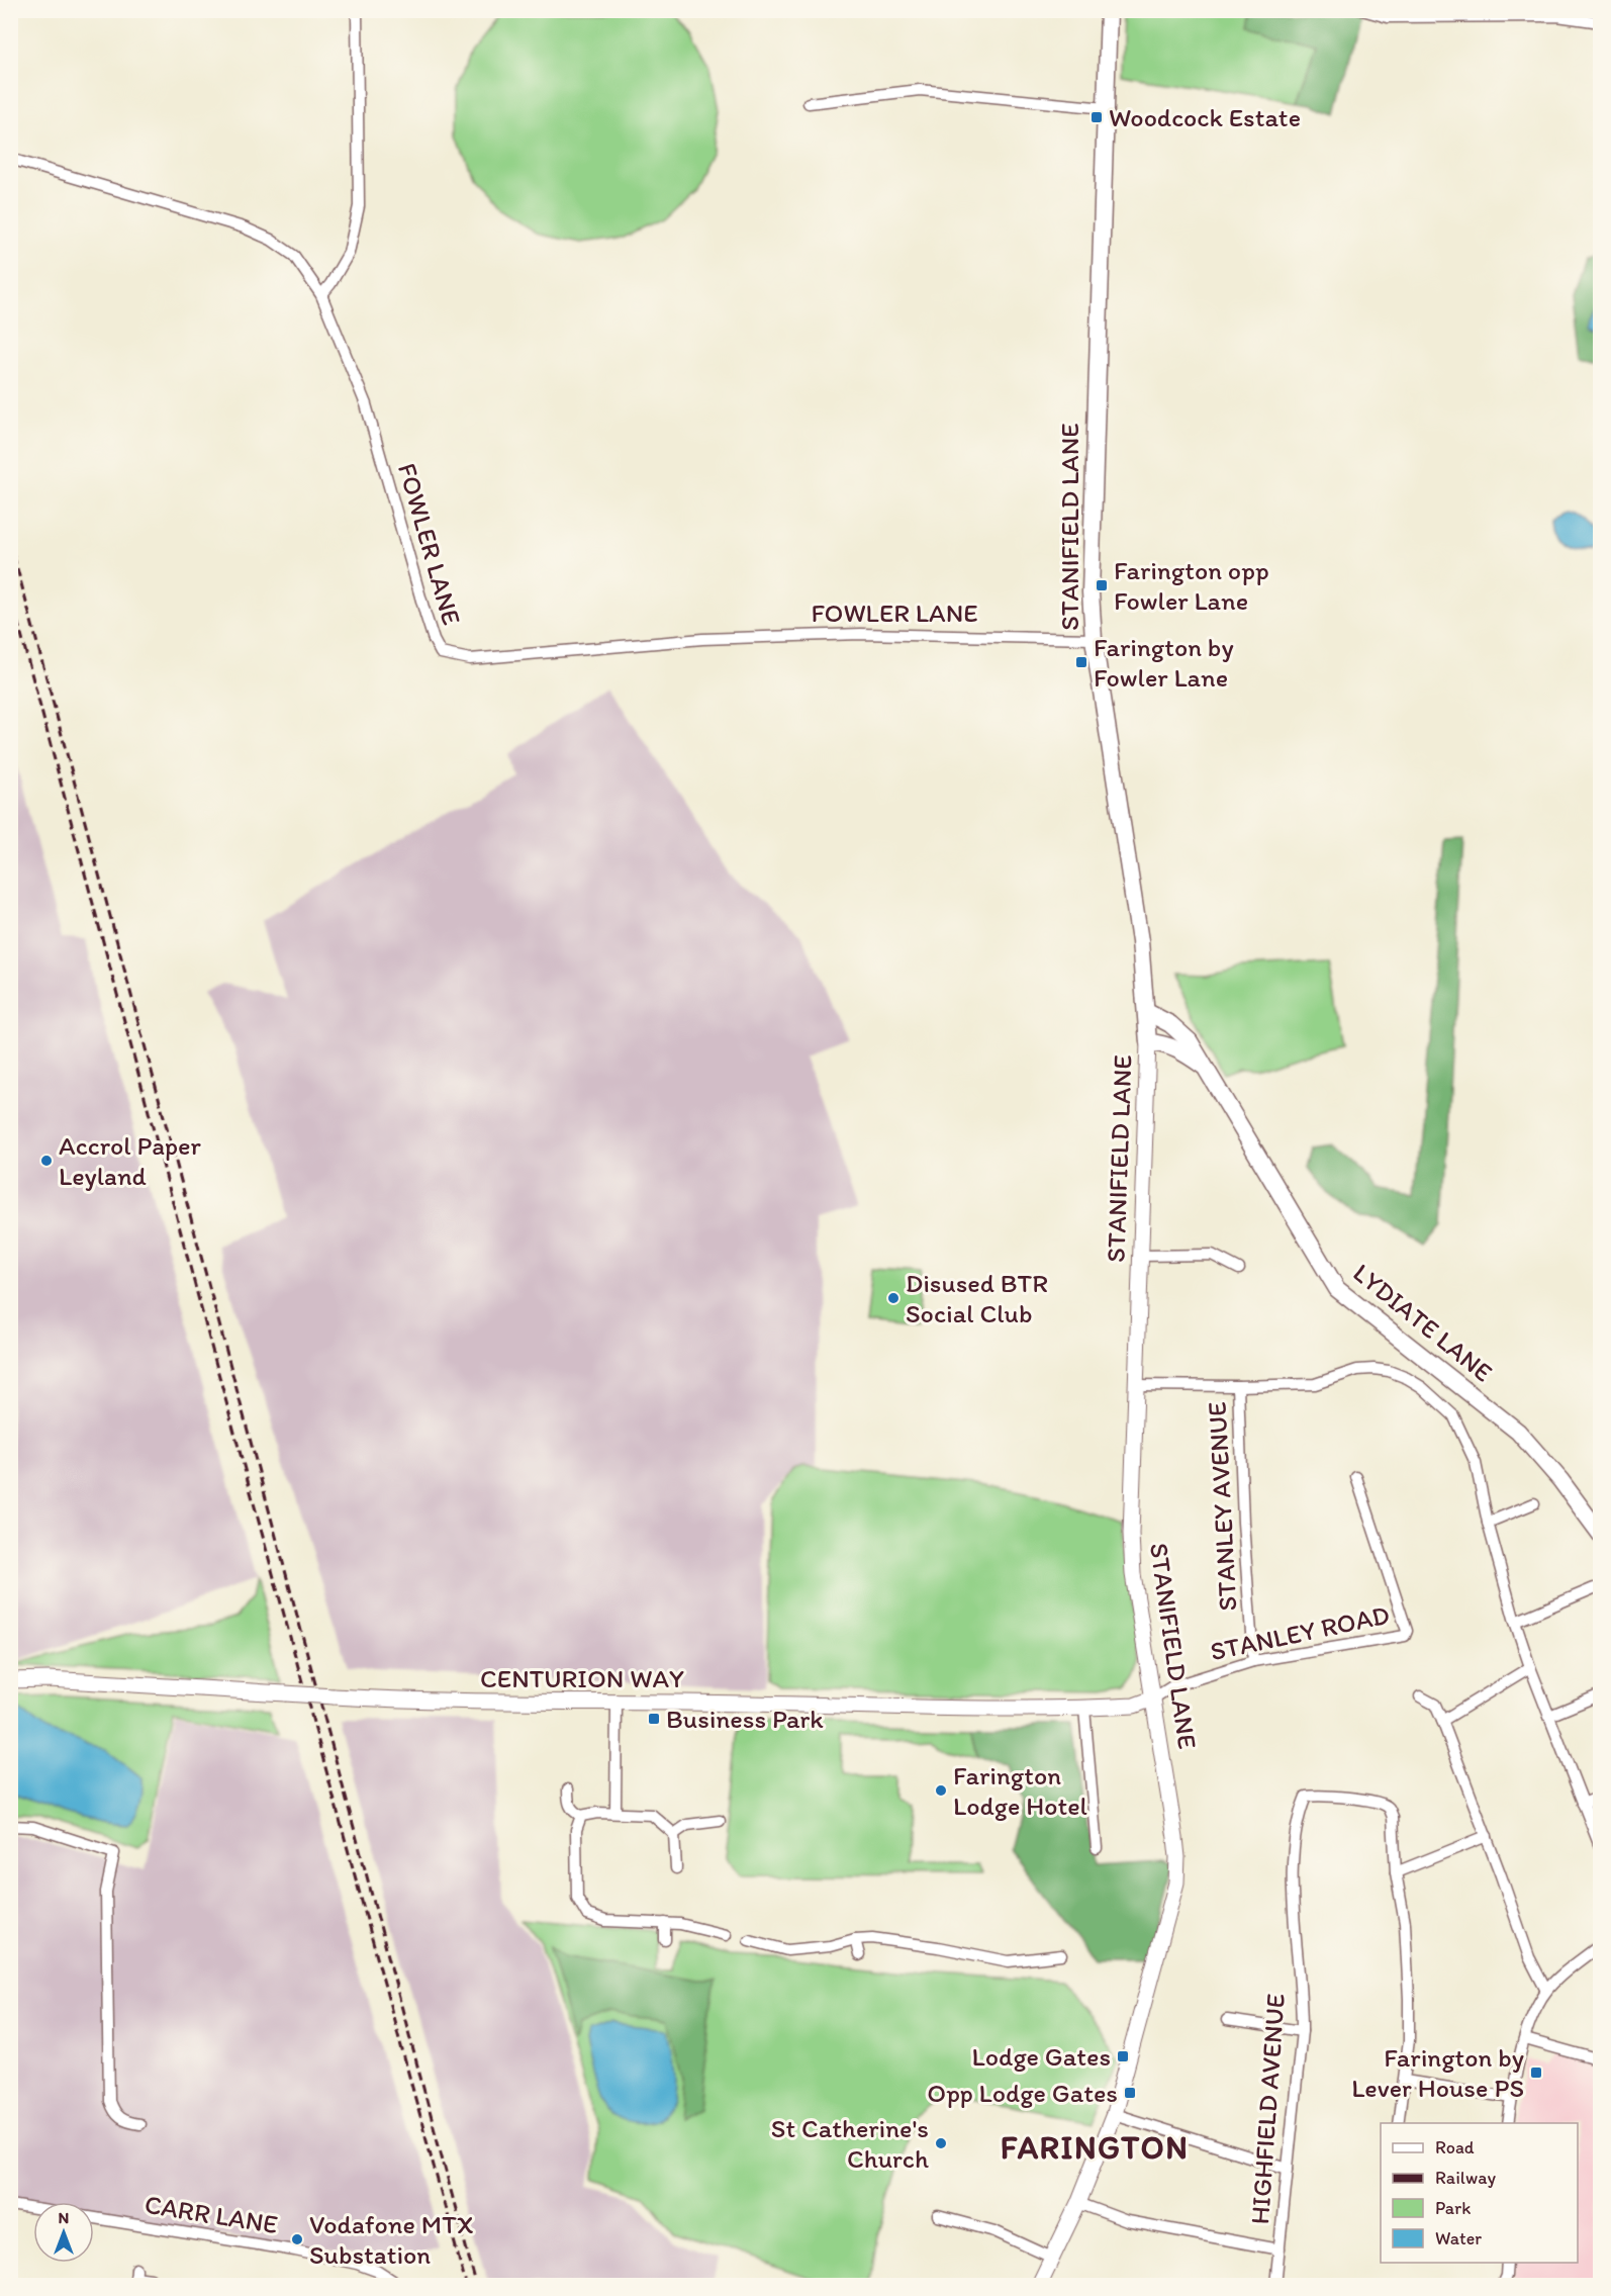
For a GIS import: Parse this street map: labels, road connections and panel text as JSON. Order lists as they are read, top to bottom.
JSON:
{
  "streets": {
    "main road": ["STANIFIELD LANE", "LYDIATE LANE", "CENTURION WAY"],
    "street": [
      "FOWLER LANE",
      "STANLEY AVENUE",
      "STANLEY ROAD",
      "HIGHFIELD AVENUE",
      "CARR LANE"
    ]
  },
  "crossings": [
    ["STANIFIELD LANE", "FOWLER LANE"],
    ["STANIFIELD LANE", "LYDIATE LANE"],
    ["STANIFIELD LANE", "STANLEY ROAD"],
    ["STANIFIELD LANE", "CENTURION WAY"],
    ["STANLEY AVENUE", "STANLEY ROAD"],
    ["STANLEY ROAD", "CENTURION WAY"]
  ],
  "districts": ["FARINGTON"],
  "places": {
    "transit": [
      "Woodcock Estate",
      "Farington opp Fowler Lane",
      "Farington by Fowler Lane",
      "Business Park",
      "Lodge Gates",
      "Farington by Lever House PS",
      "Opp Lodge Gates"
    ],
    "other": [
      "Accrol Paper Leyland",
      "Disused BTR Social Club",
      "Farington Lodge Hotel",
      "St Catherine's Church",
      "Vodafone MTX Substation"
    ]
  },
  "legend": [
    "Road",
    "Railway",
    "Park",
    "Water"
  ],
  "north": "top"
}
